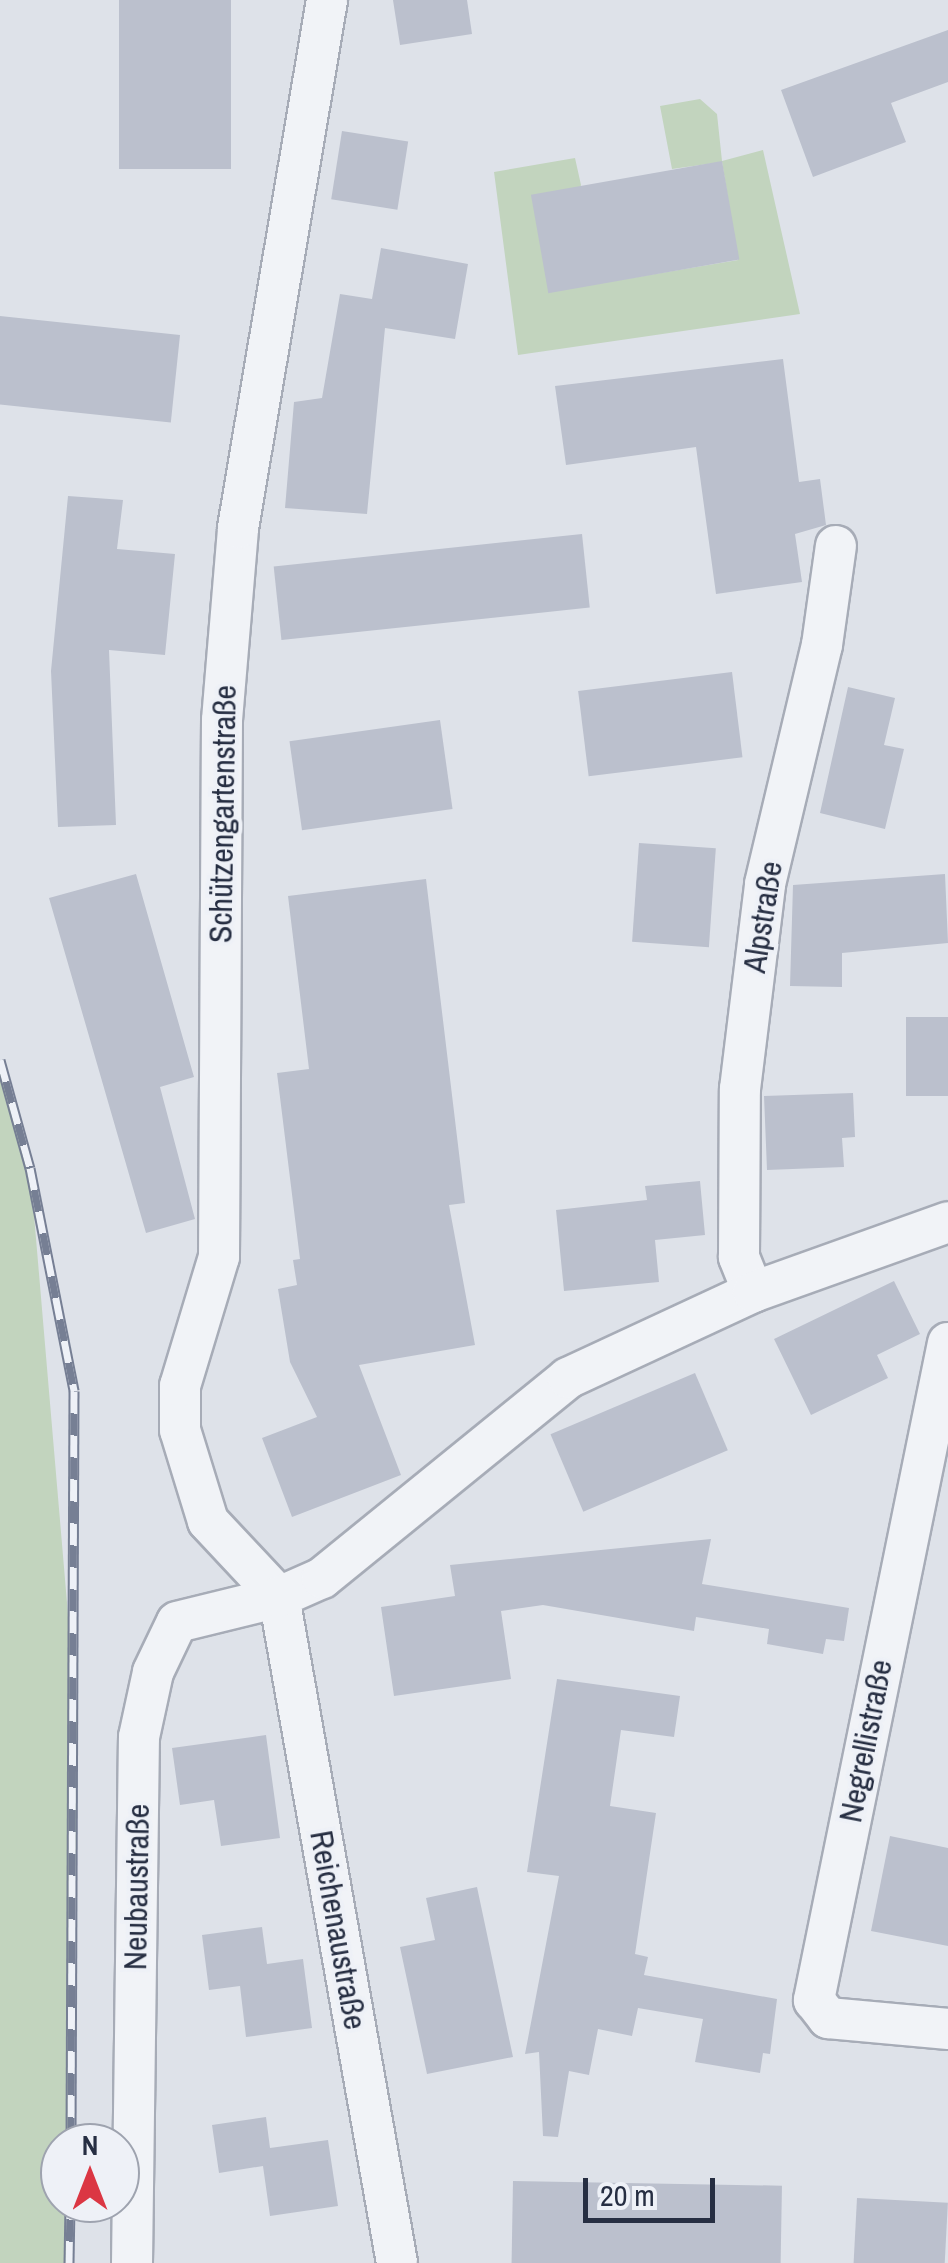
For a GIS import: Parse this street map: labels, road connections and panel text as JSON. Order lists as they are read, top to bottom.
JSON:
{
  "streets": {
    "street": [
      "Schützengartenstraße",
      "Alpstraße",
      "Negrellistraße",
      "Neubaustraße",
      "Reichenaustraße"
    ]
  },
  "crossings": [
    ["Schützengartenstraße", "Neubaustraße"],
    ["Schützengartenstraße", "Reichenaustraße"],
    ["Neubaustraße", "Reichenaustraße"]
  ],
  "scale_bar": "20 m",
  "north": "top"
}
